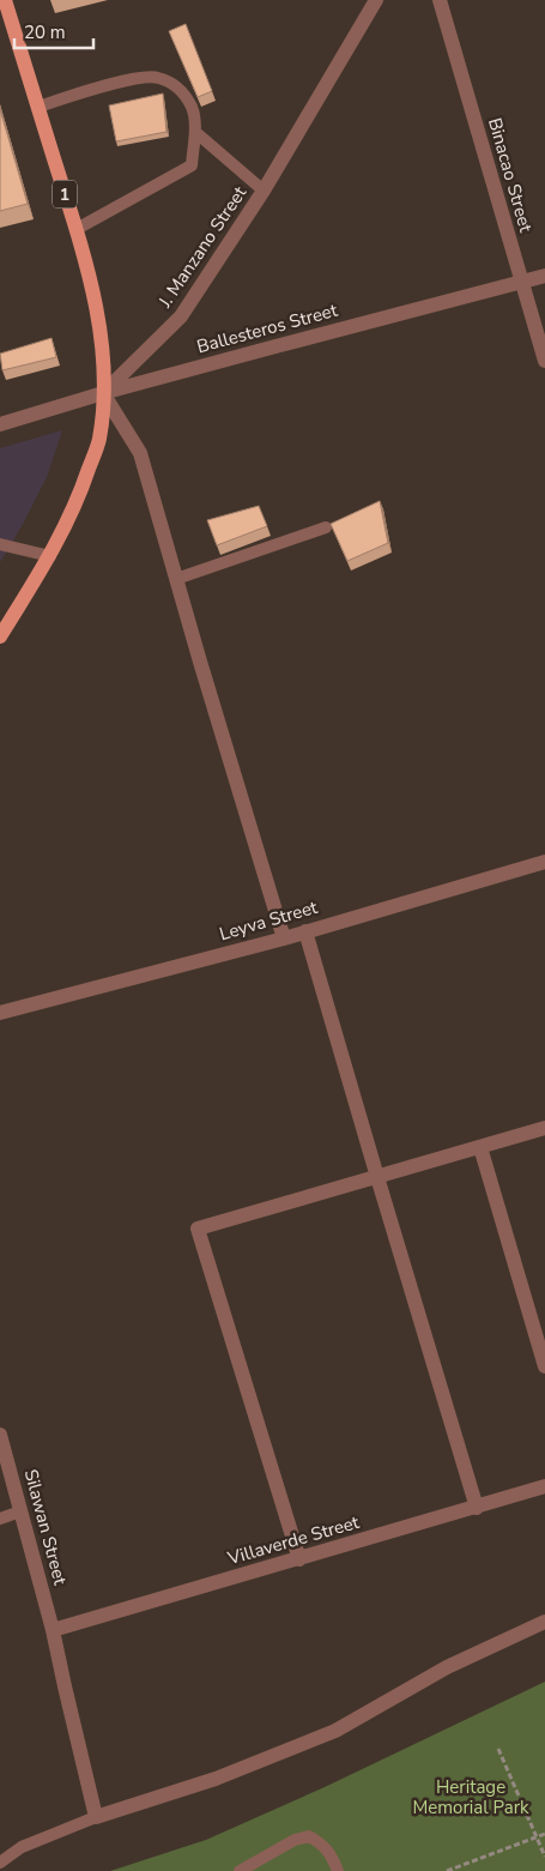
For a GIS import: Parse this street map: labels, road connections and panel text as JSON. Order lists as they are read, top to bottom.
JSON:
{
  "streets": {
    "main road": ["1"],
    "street": [
      "Binacao Street",
      "J. Manzano Street",
      "Ballesteros Street",
      "Leyva Street",
      "Silawan Street",
      "Villaverde Street"
    ]
  },
  "crossings": [
    ["Binacao Street", "Ballesteros Street"],
    ["1", "J. Manzano Street"],
    ["1", "Ballesteros Street"],
    ["J. Manzano Street", "Ballesteros Street"],
    ["Silawan Street", "Villaverde Street"]
  ],
  "parks": ["Heritage Memorial Park"],
  "scale_bar": "20 m"
}
